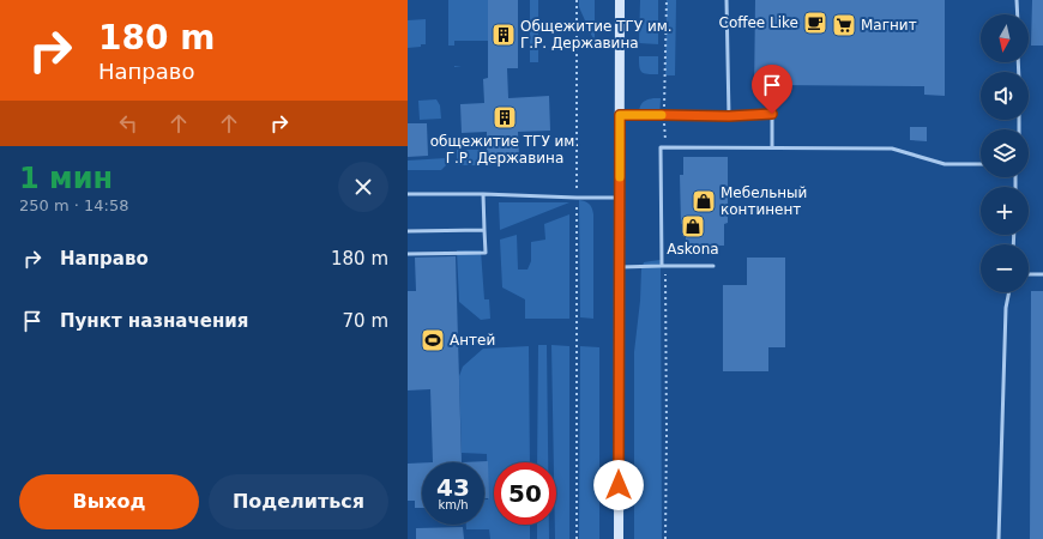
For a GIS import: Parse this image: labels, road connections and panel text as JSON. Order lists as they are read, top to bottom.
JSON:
{
  "places": {
    "cafe": ["Coffee Like"],
    "supermarket": ["Магнит"],
    "building": ["Общежитие ТГУ им. Г.Р. Державина", "общежитие ТГУ им. Г.Р. Державина"],
    "shop": ["Мебельный континент", "Askona"],
    "sports": ["Антей"]
  },
  "north": "bottom",
  "page": {
    "turn": ["180 m", "Направо"],
    "map_buttons": ["+", "−"],
    "heading": ["1 мин", "250 m · 14:58"],
    "list": [
      {
        "name": "Направо",
        "value": "180 m"
      },
      {
        "name": "Пункт назначения",
        "value": "70 m"
      }
    ],
    "speed": "43 km/h",
    "limit": "50",
    "buttons": ["Выход", "Поделиться"]
  }
}
